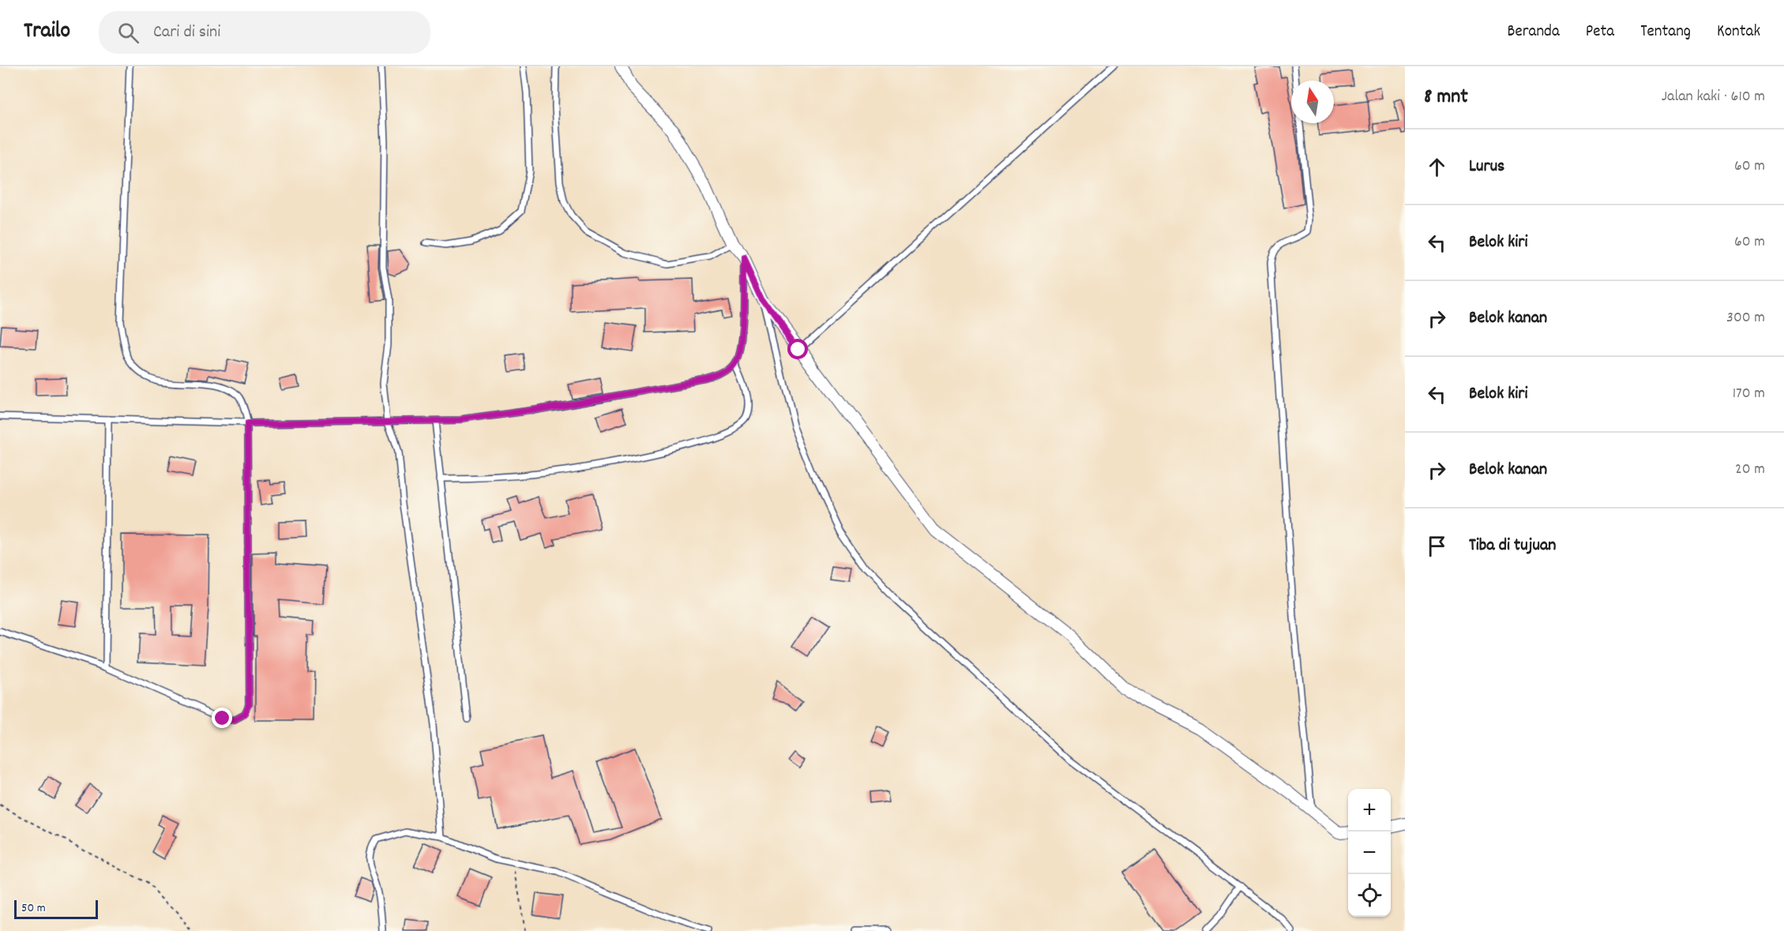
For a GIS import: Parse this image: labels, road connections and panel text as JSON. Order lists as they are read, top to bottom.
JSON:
{
  "scale_bar": "50 m",
  "north": "top",
  "page": {
    "header": "Trailo",
    "search": "Cari di sini",
    "nav": [
      "Beranda",
      "Peta",
      "Tentang",
      "Kontak"
    ],
    "heading": ["8 mnt", "Jalan kaki · 610 m"],
    "list": [
      ["Lurus", "60 m"],
      ["Belok kiri", "60 m"],
      ["Belok kanan", "300 m"],
      ["Belok kiri", "170 m"],
      ["Belok kanan", "20 m"],
      "Tiba di tujuan"
    ],
    "map_buttons": ["+", "−"],
    "scale": "50 m"
  }
}
